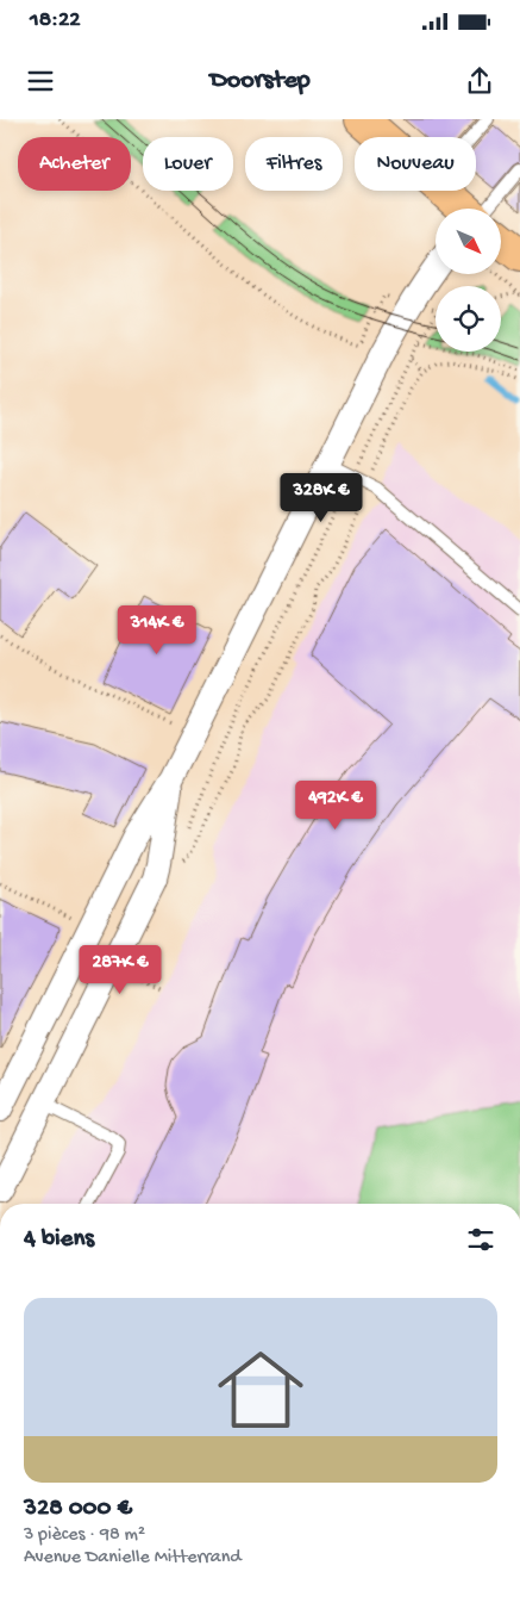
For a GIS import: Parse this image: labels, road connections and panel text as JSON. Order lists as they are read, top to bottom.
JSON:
{
  "north": "bottom right",
  "page": {
    "status": "18:22",
    "header": "Doorstep",
    "chip": [
      "Acheter",
      "Louer",
      "Filtres",
      "Nouveau"
    ],
    "price": [
      "328K €",
      "314K €",
      "492K €",
      "287K €"
    ],
    "heading": "4 biens",
    "list": [
      {
        "name": "328 000 €",
        "note": "3 pièces · 98 m² · Avenue Danielle Mitterrand"
      }
    ]
  }
}
